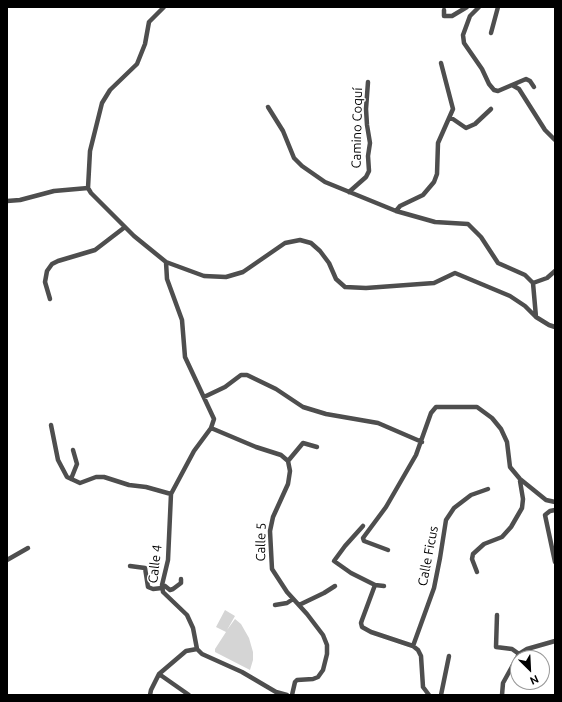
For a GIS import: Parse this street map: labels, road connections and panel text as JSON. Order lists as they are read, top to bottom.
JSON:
{
  "streets": {
    "street": [
      "Camino Coquí",
      "Calle 5",
      "Calle Ficus",
      "Calle 4"
    ]
  },
  "north": "bottom right"
}
